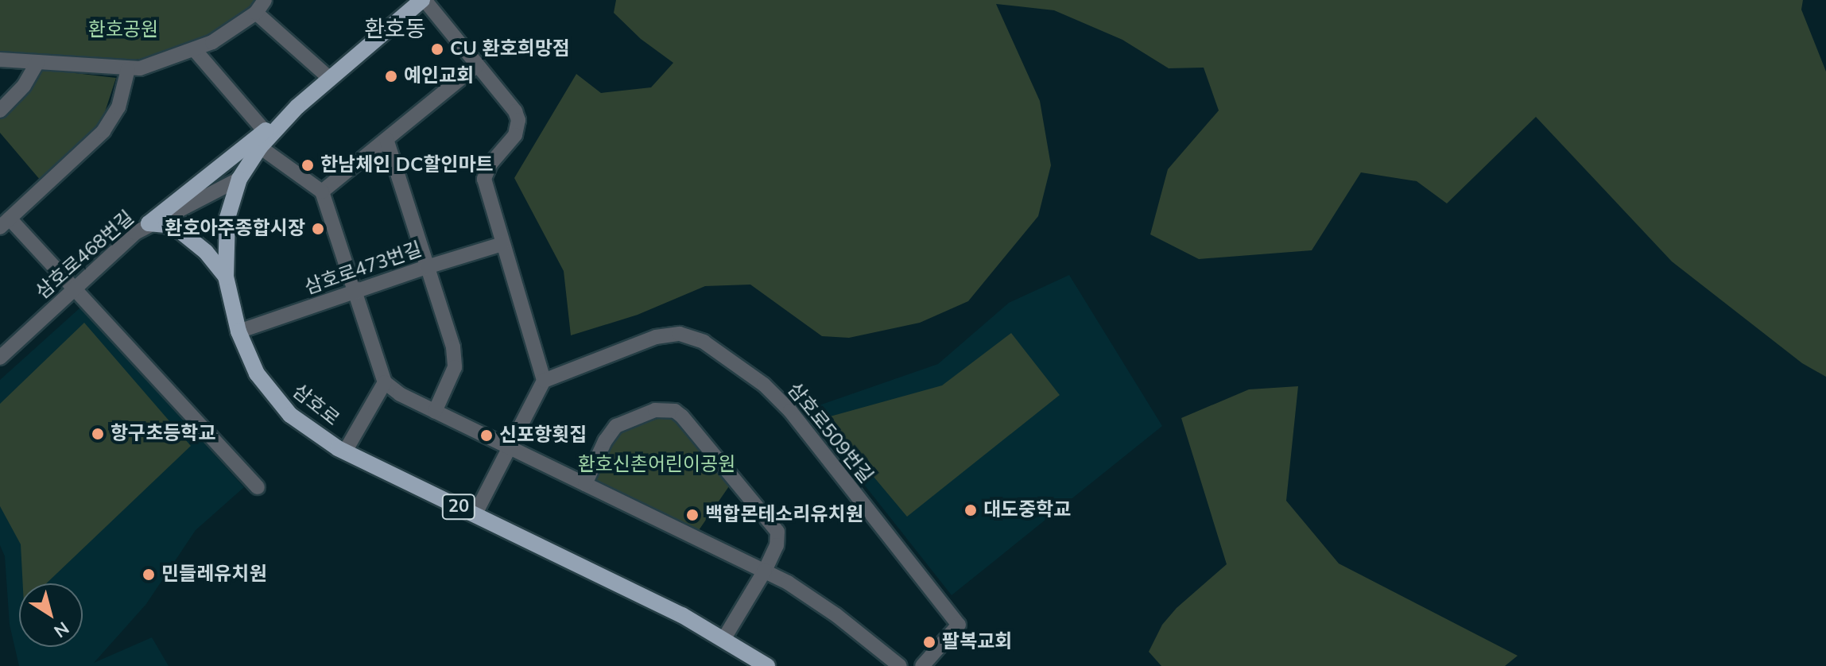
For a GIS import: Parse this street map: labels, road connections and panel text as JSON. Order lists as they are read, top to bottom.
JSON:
{
  "streets": {
    "main road": ["삼호로", "20"],
    "street": ["삼호로468번길", "삼호로473번길", "삼호로509번길"]
  },
  "crossings": [
    ["삼호로468번길", "삼호로"],
    ["삼호로473번길", "삼호로"]
  ],
  "districts": ["환호동"],
  "parks": ["환호공원", "환호신촌어린이공원"],
  "places": [
    "CU 환호희망점",
    "예인교회",
    "한남체인 DC할인마트",
    "환호아주종합시장",
    "항구초등학교",
    "신포항횟집",
    "대도중학교",
    "백합몬테소리유치원",
    "민들레유치원",
    "팔복교회"
  ],
  "north": "bottom right"
}
